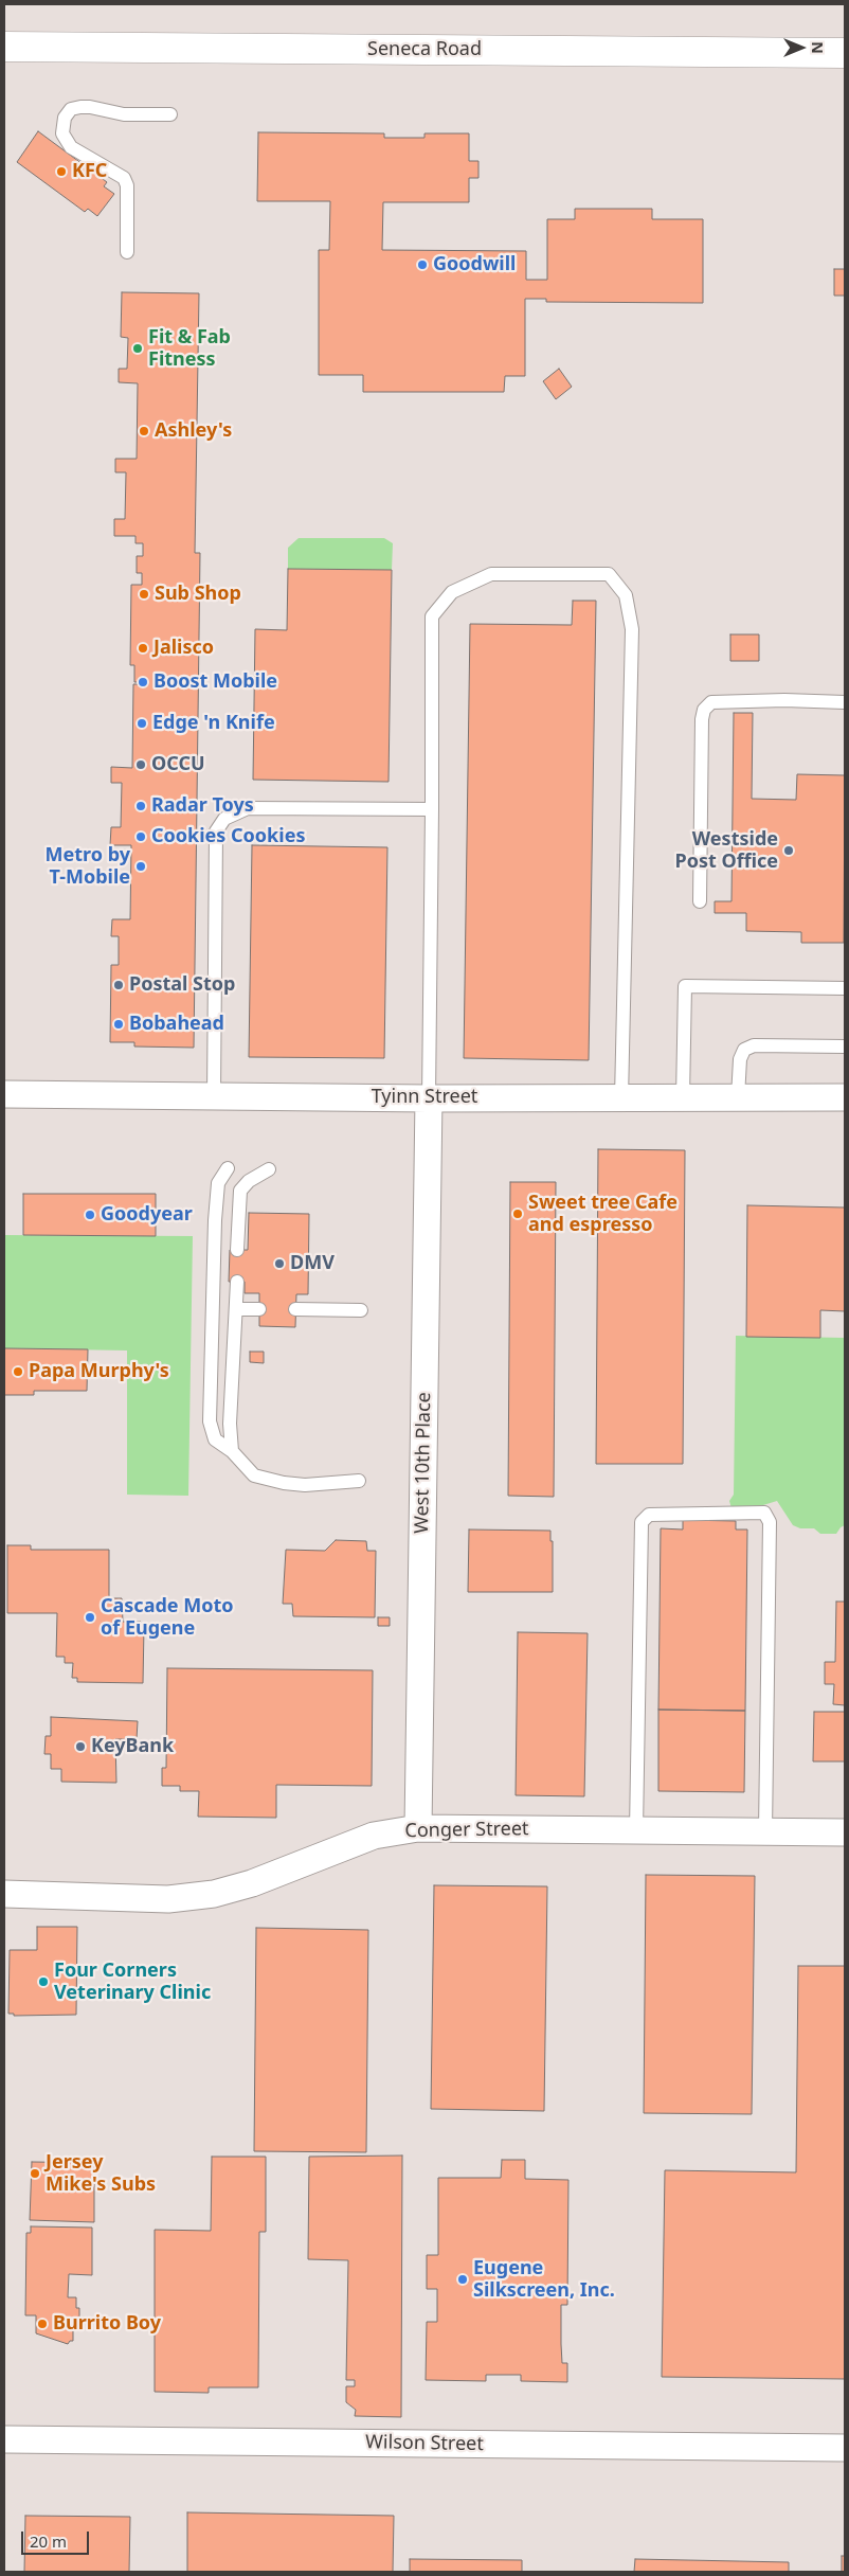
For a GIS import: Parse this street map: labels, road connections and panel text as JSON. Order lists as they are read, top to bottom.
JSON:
{
  "streets": {
    "main road": ["Seneca Road"],
    "street": [
      "Tyinn Street",
      "West 10th Place",
      "Conger Street",
      "Wilson Street"
    ]
  },
  "crossings": [
    ["Tyinn Street", "West 10th Place"],
    ["West 10th Place", "Conger Street"]
  ],
  "places": [
    "KFC",
    "Goodwill",
    "Fit & Fab Fitness",
    "Ashley's",
    "Sub Shop",
    "Jalisco",
    "Boost Mobile",
    "Edge 'n Knife",
    "OCCU",
    "Radar Toys",
    "Cookies Cookies",
    "Westside Post Office",
    "Metro by T-Mobile",
    "Postal Stop",
    "Bobahead",
    "Sweet tree Cafe and espresso",
    "Goodyear",
    "DMV",
    "Papa Murphy's",
    "Cascade Moto of Eugene",
    "KeyBank",
    "Four Corners Veterinary Clinic",
    "Jersey Mike's Subs",
    "Eugene Silkscreen, Inc.",
    "Burrito Boy"
  ],
  "scale_bar": "20 m",
  "north": "right"
}
